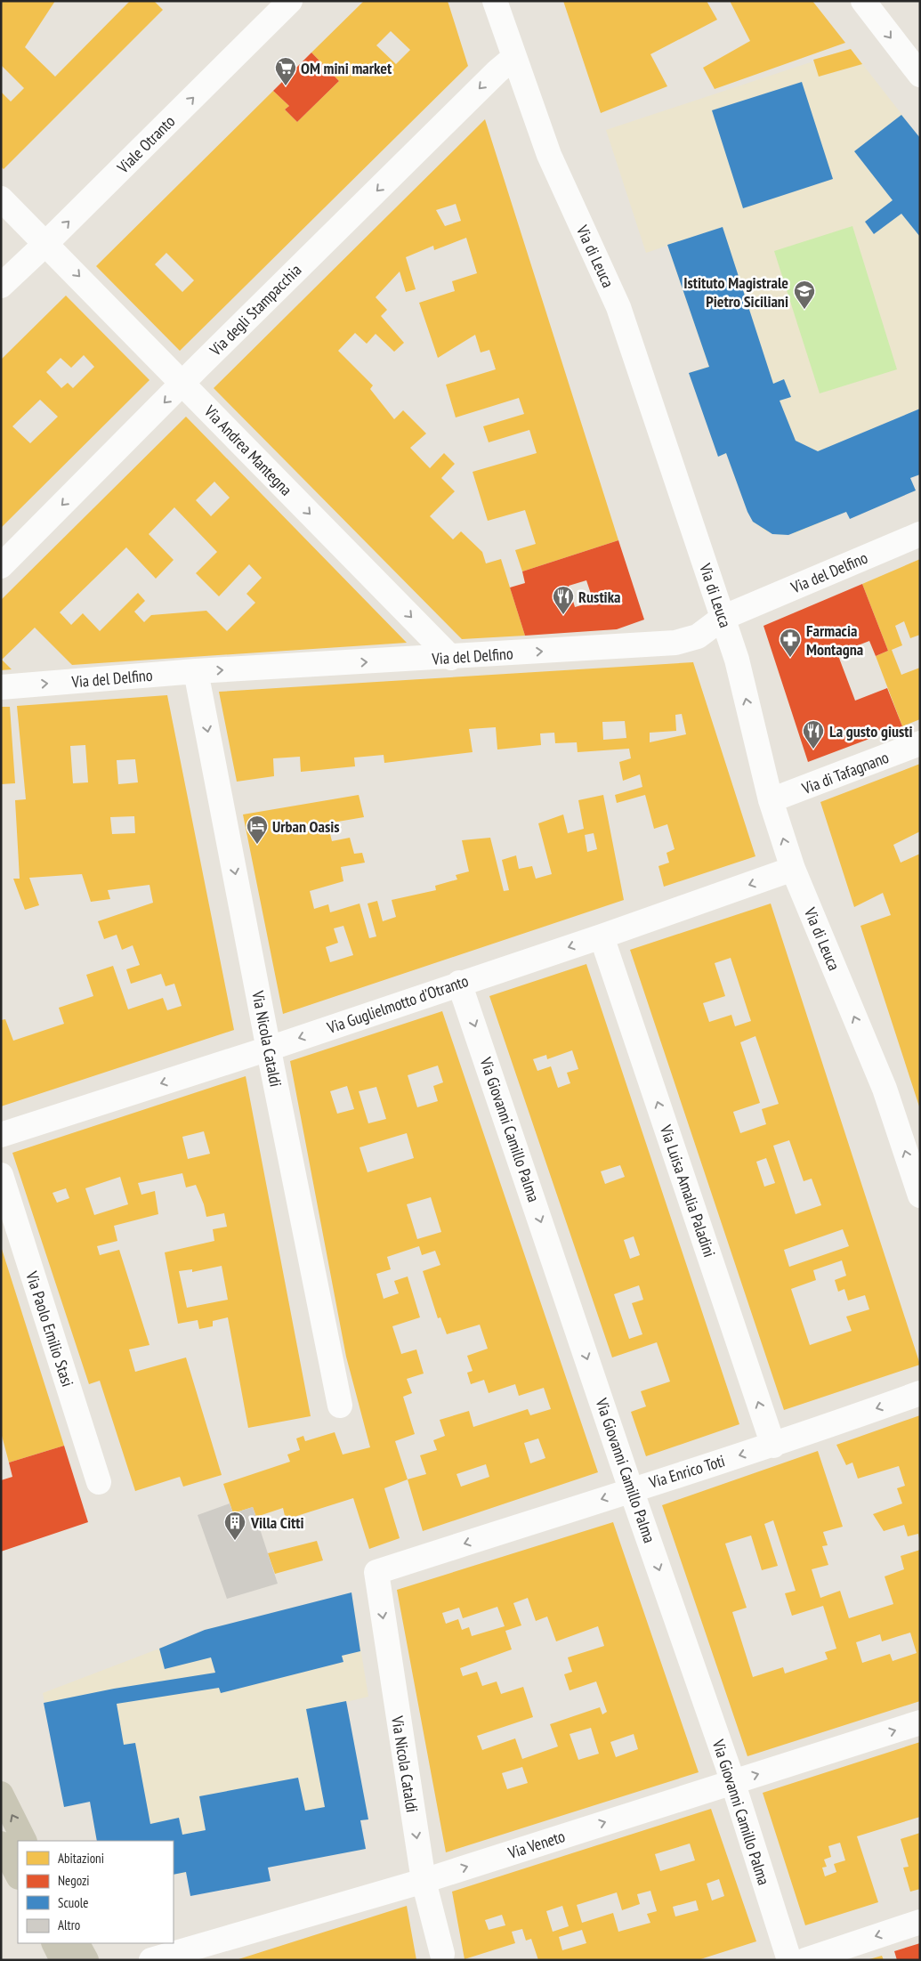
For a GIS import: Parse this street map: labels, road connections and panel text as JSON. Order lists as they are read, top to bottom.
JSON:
{
  "streets": {
    "street": [
      "Viale Otranto",
      "Via di Leuca",
      "Via degli Stampacchia",
      "Via Andrea Mantegna",
      "Via del Delfino",
      "Via di Tafagnano",
      "Via Guglielmotto d'Otranto",
      "Via Nicola Cataldi",
      "Via Giovanni Camillo Palma",
      "Via Luisa Amalia Paladini",
      "Via Paolo Emilio Stasi",
      "Via Enrico Toti",
      "Via Veneto"
    ]
  },
  "crossings": [
    ["Viale Otranto", "Via Andrea Mantegna"],
    ["Via di Leuca", "Via degli Stampacchia"],
    ["Via di Leuca", "Via del Delfino"],
    ["Via di Leuca", "Via di Tafagnano"],
    ["Via di Leuca", "Via Guglielmotto d'Otranto"],
    ["Via degli Stampacchia", "Via Andrea Mantegna"],
    ["Via Andrea Mantegna", "Via del Delfino"],
    ["Via del Delfino", "Via Nicola Cataldi"],
    ["Via Guglielmotto d'Otranto", "Via Nicola Cataldi"],
    ["Via Guglielmotto d'Otranto", "Via Giovanni Camillo Palma"],
    ["Via Guglielmotto d'Otranto", "Via Luisa Amalia Paladini"],
    ["Via Nicola Cataldi", "Via Enrico Toti"],
    ["Via Nicola Cataldi", "Via Veneto"],
    ["Via Giovanni Camillo Palma", "Via Enrico Toti"],
    ["Via Giovanni Camillo Palma", "Via Veneto"],
    ["Via Luisa Amalia Paladini", "Via Enrico Toti"]
  ],
  "one_way": [
    "Viale Otranto",
    "Via di Leuca",
    "Via degli Stampacchia",
    "Via Andrea Mantegna",
    "Via del Delfino",
    "Via Guglielmotto d'Otranto",
    "Via Nicola Cataldi",
    "Via Giovanni Camillo Palma",
    "Via Luisa Amalia Paladini",
    "Via Enrico Toti",
    "Via Veneto"
  ],
  "places": {
    "supermarket": ["OM mini market"],
    "school or university": ["Istituto Magistrale Pietro Siciliani"],
    "restaurant": ["Rustika", "La gusto giusti"],
    "pharmacy": ["Farmacia Montagna"],
    "hotel": ["Urban Oasis"],
    "building": ["Villa Citti"]
  },
  "legend": [
    "Abitazioni",
    "Negozi",
    "Scuole",
    "Altro"
  ]
}
